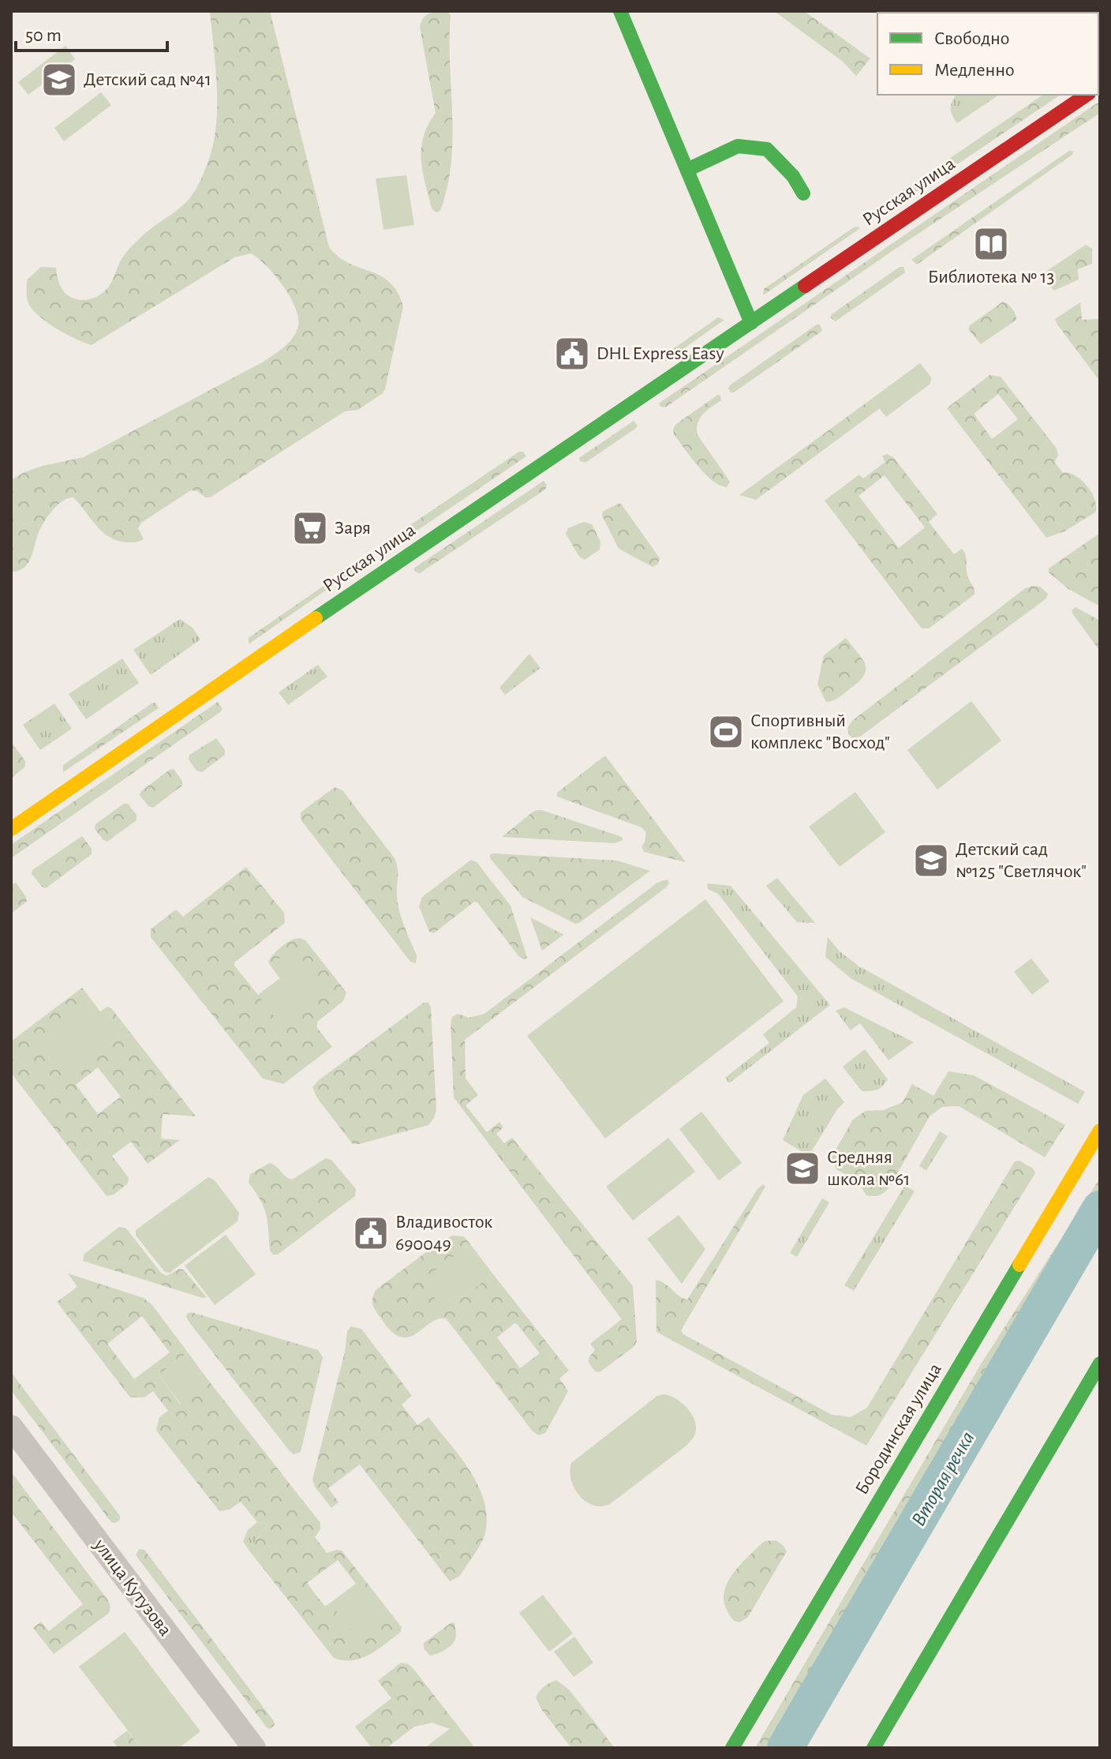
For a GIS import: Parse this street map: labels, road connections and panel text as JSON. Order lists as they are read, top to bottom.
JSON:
{
  "streets": {
    "main road": ["Русская улица", "Бородинская улица"],
    "street": ["улица Кутузова"]
  },
  "water": ["Вторая речка"],
  "places": {
    "school or university": ["Детский сад №41", "Детский сад №125 \"Светлячок\"", "Средняя школа №61"],
    "library": ["Библиотека № 13"],
    "public building": ["DHL Express Easy", "Владивосток 690049"],
    "supermarket": ["Заря"],
    "sports": ["Спортивный комплекс \"Восход\""]
  },
  "legend": ["Свободно", "Медленно"],
  "scale_bar": "50 m"
}
